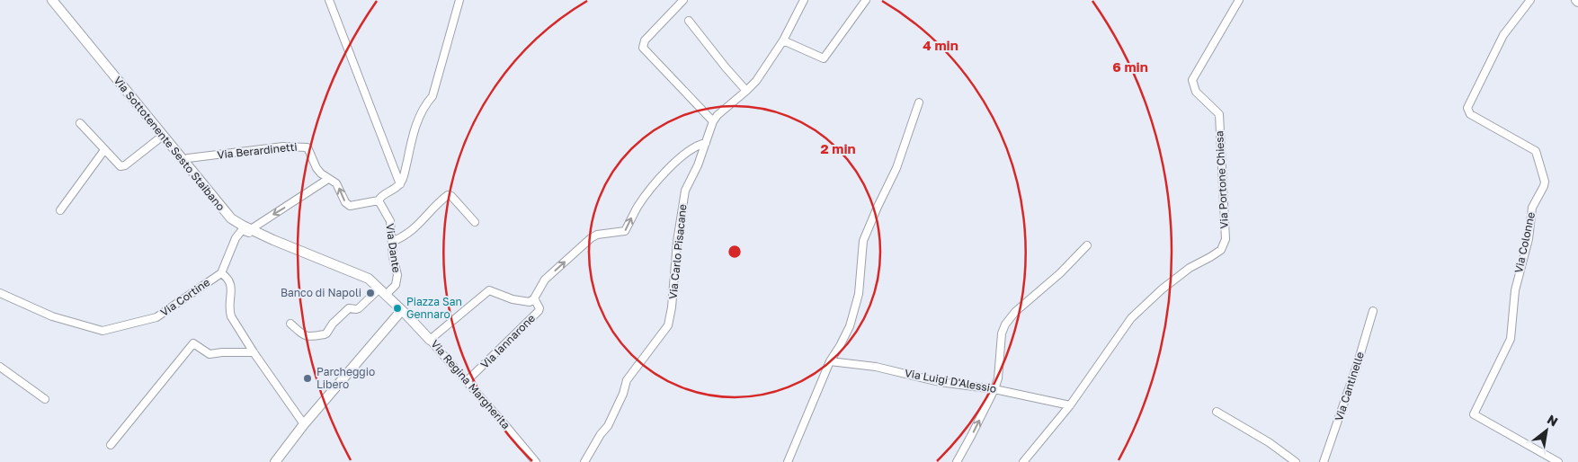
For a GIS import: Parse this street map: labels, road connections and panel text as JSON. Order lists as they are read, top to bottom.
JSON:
{
  "streets": {
    "street": [
      "Via Sottotenente Sesto Staibano",
      "Via Berardinetti",
      "Via Portone Chiesa",
      "Via Colonne",
      "Via Dante",
      "Via Carlo Pisacane",
      "Via Cortine",
      "Via Iannarone",
      "Via Luigi D'Alessio",
      "Via Regina Margherita",
      "Via Cantinelle"
    ]
  },
  "crossings": [
    ["Via Sottotenente Sesto Staibano", "Via Berardinetti"],
    ["Via Sottotenente Sesto Staibano", "Via Dante"],
    ["Via Sottotenente Sesto Staibano", "Via Cortine"],
    ["Via Sottotenente Sesto Staibano", "Via Regina Margherita"],
    ["Via Berardinetti", "Via Dante"],
    ["Via Portone Chiesa", "Via Luigi D'Alessio"],
    ["Via Carlo Pisacane", "Via Iannarone"],
    ["Via Iannarone", "Via Regina Margherita"]
  ],
  "one_way": ["Via Iannarone"],
  "places": ["Banco di Napoli", "Piazza San Gennaro", "Parcheggio Libero"],
  "north": "top right",
  "rings": ["4 min", "6 min", "2 min"]
}
